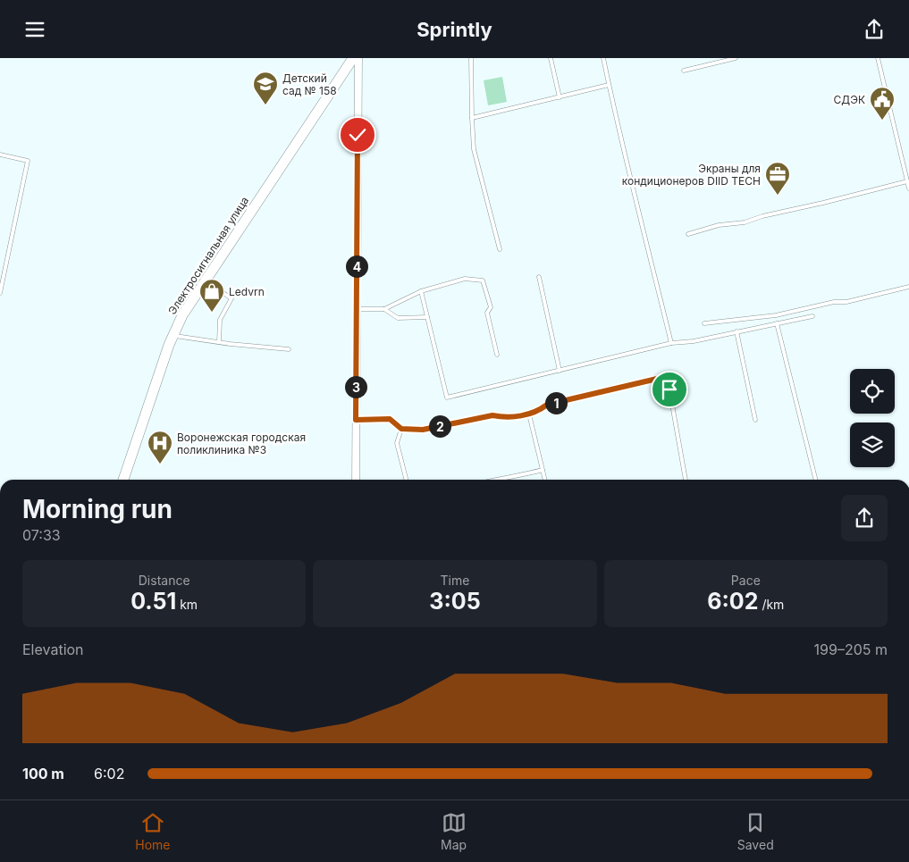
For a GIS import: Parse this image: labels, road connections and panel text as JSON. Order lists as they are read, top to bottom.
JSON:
{
  "streets": {
    "street": ["Электросигнальная улица"]
  },
  "places": {
    "school or university": ["Детский сад № 158"],
    "public building": ["СДЭК"],
    "office": ["Экраны для кондиционеров DIID TECH"],
    "shop": ["Ledvrn"],
    "hospital": ["Воронежская городская поликлиника №3"]
  },
  "page": {
    "header": "Sprintly",
    "pins": [
      "4",
      "3",
      "1",
      "2"
    ],
    "heading": ["Morning run", "07:33"],
    "stats": [
      ["Distance", "0.51 km"],
      ["Time", "3:05"],
      ["Pace", "6:02 /km"]
    ],
    "chart": ["Elevation", "199–205 m"],
    "list": [
      {
        "name": "100 m",
        "note": "6:02"
      }
    ],
    "tabs": ["Home", "Map", "Saved"]
  }
}
